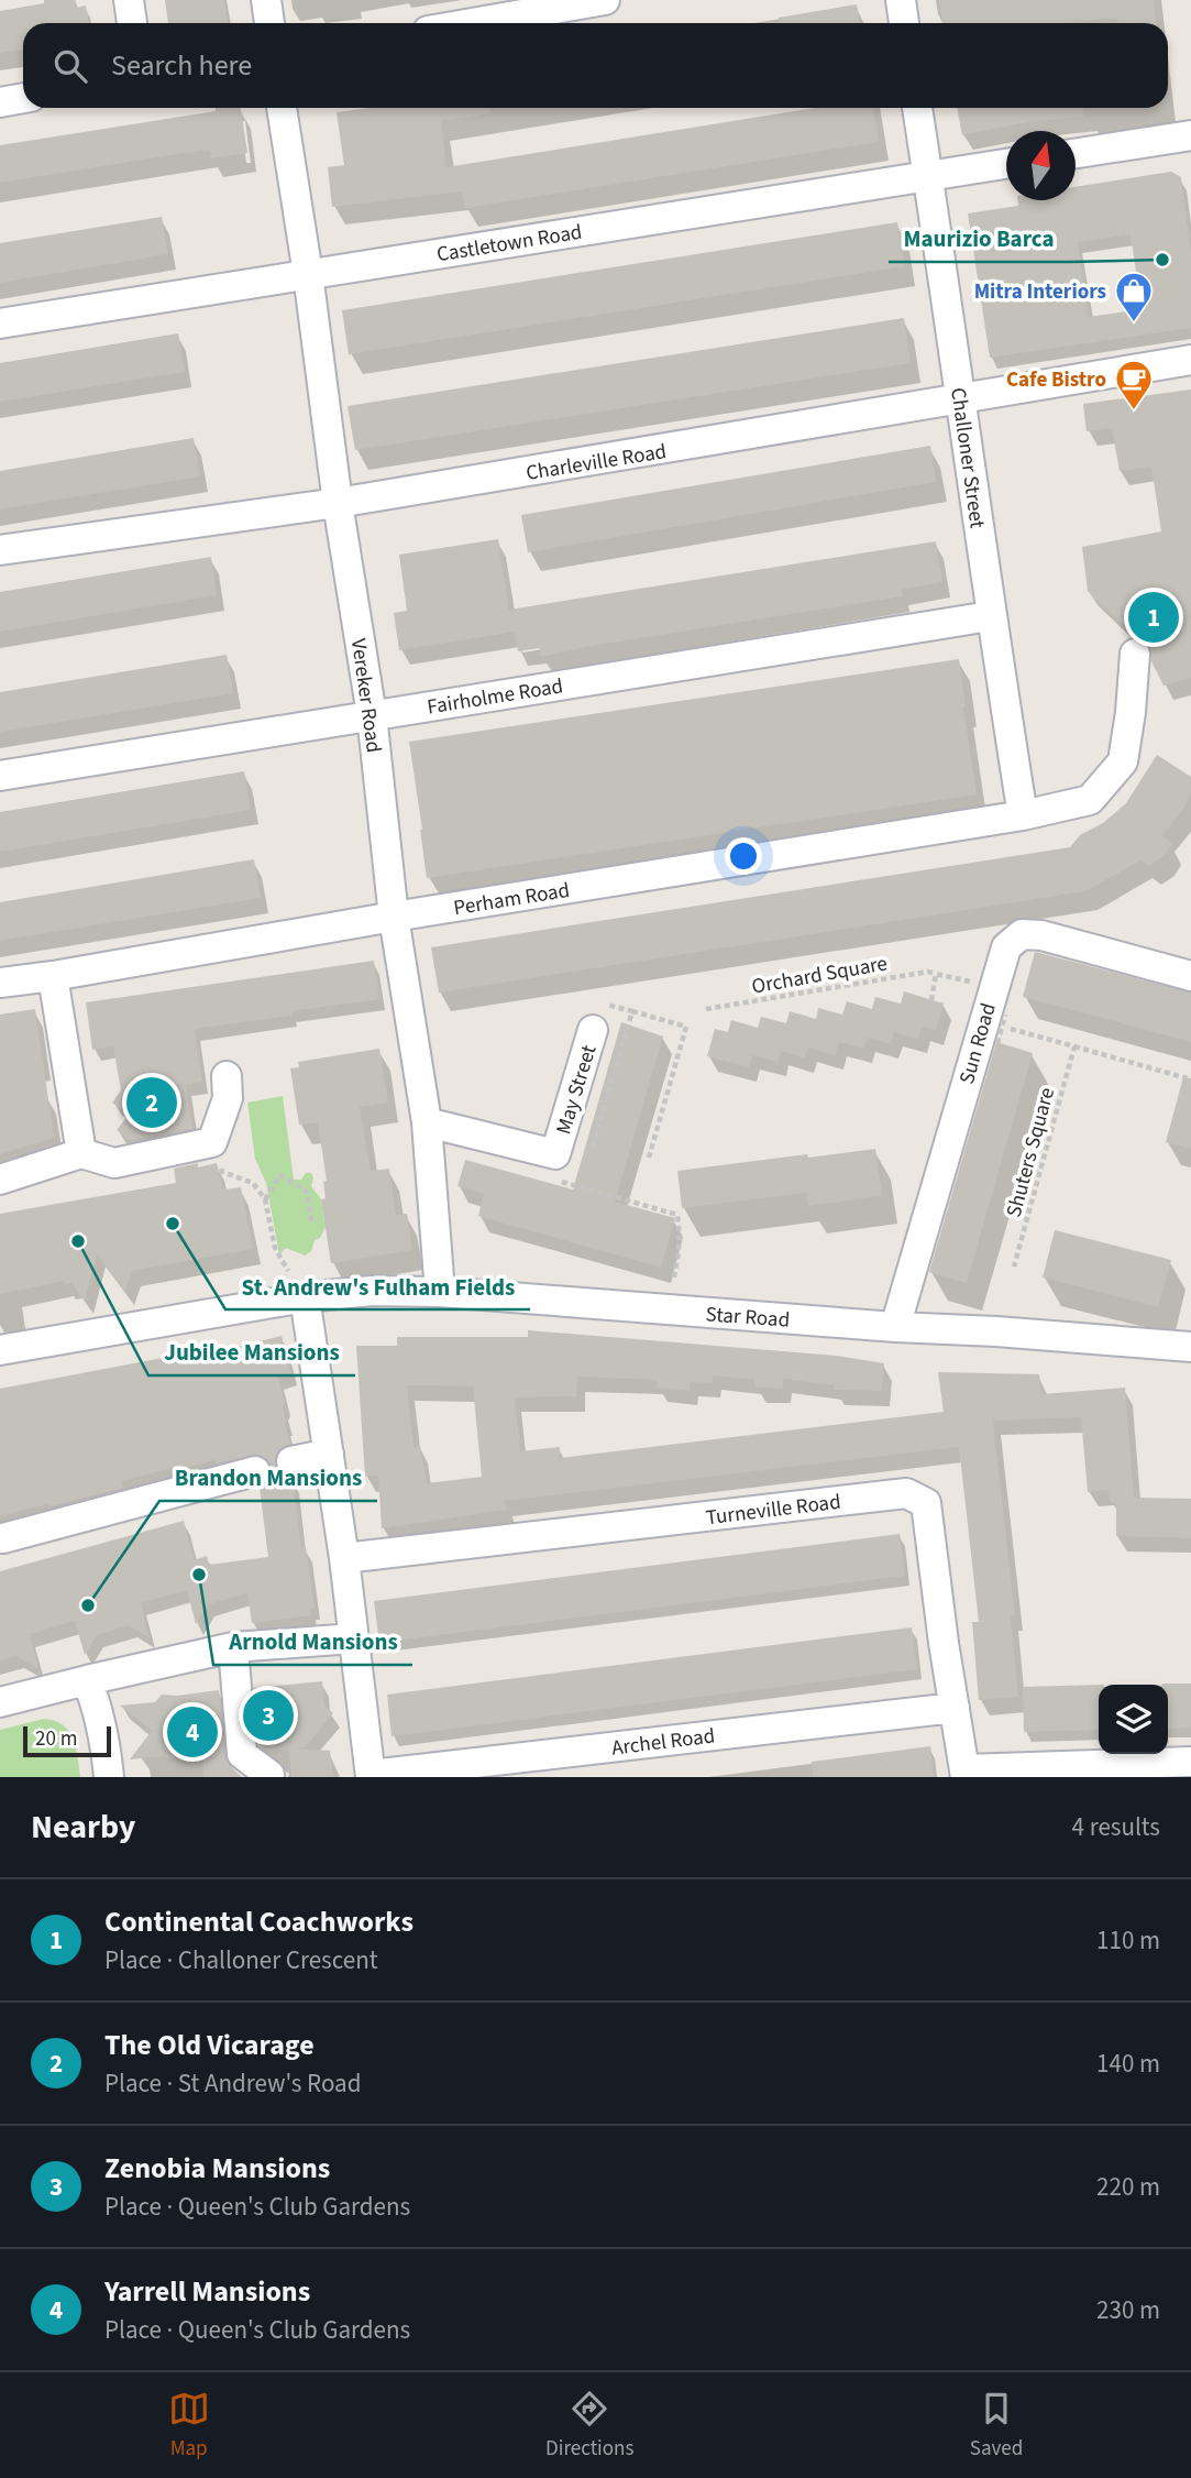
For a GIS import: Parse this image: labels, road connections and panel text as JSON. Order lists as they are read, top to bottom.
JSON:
{
  "streets": {
    "street": [
      "Castletown Road",
      "Challoner Street",
      "Charleville Road",
      "Vereker Road",
      "Fairholme Road",
      "Perham Road",
      "Sun Road",
      "May Street",
      "Star Road",
      "Turneville Road",
      "Archel Road"
    ],
    "path": ["Orchard Square", "Shuters Square"]
  },
  "crossings": [
    ["Castletown Road", "Challoner Street"],
    ["Castletown Road", "Vereker Road"],
    ["Challoner Street", "Charleville Road"],
    ["Challoner Street", "Fairholme Road"],
    ["Challoner Street", "Perham Road"],
    ["Charleville Road", "Vereker Road"],
    ["Vereker Road", "Fairholme Road"],
    ["Vereker Road", "Perham Road"],
    ["Vereker Road", "May Street"],
    ["Vereker Road", "Star Road"],
    ["Orchard Square", "Sun Road"],
    ["Sun Road", "Star Road"],
    ["Turneville Road", "Archel Road"]
  ],
  "places": {
    "other": [
      "Maurizio Barca",
      "St. Andrew's Fulham Fields",
      "Jubilee Mansions",
      "Arnold Mansions",
      "Brandon Mansions"
    ],
    "shop": ["Mitra Interiors"],
    "cafe": ["Cafe Bistro"]
  },
  "scale_bar": "20 m",
  "north": "top",
  "page": {
    "search": "Search here",
    "pins": [
      "1",
      "2",
      "3",
      "4"
    ],
    "scale": "20 m",
    "heading": ["Nearby", "4 results"],
    "list": [
      {
        "mark": "1",
        "name": "Continental Coachworks",
        "note": "Place · Challoner Crescent",
        "value": "110 m"
      },
      {
        "mark": "2",
        "name": "The Old Vicarage",
        "note": "Place · St Andrew's Road",
        "value": "140 m"
      },
      {
        "mark": "3",
        "name": "Zenobia Mansions",
        "note": "Place · Queen's Club Gardens",
        "value": "220 m"
      },
      {
        "mark": "4",
        "name": "Yarrell Mansions",
        "note": "Place · Queen's Club Gardens",
        "value": "230 m"
      }
    ],
    "nav": ["Map", "Directions", "Saved"]
  }
}
